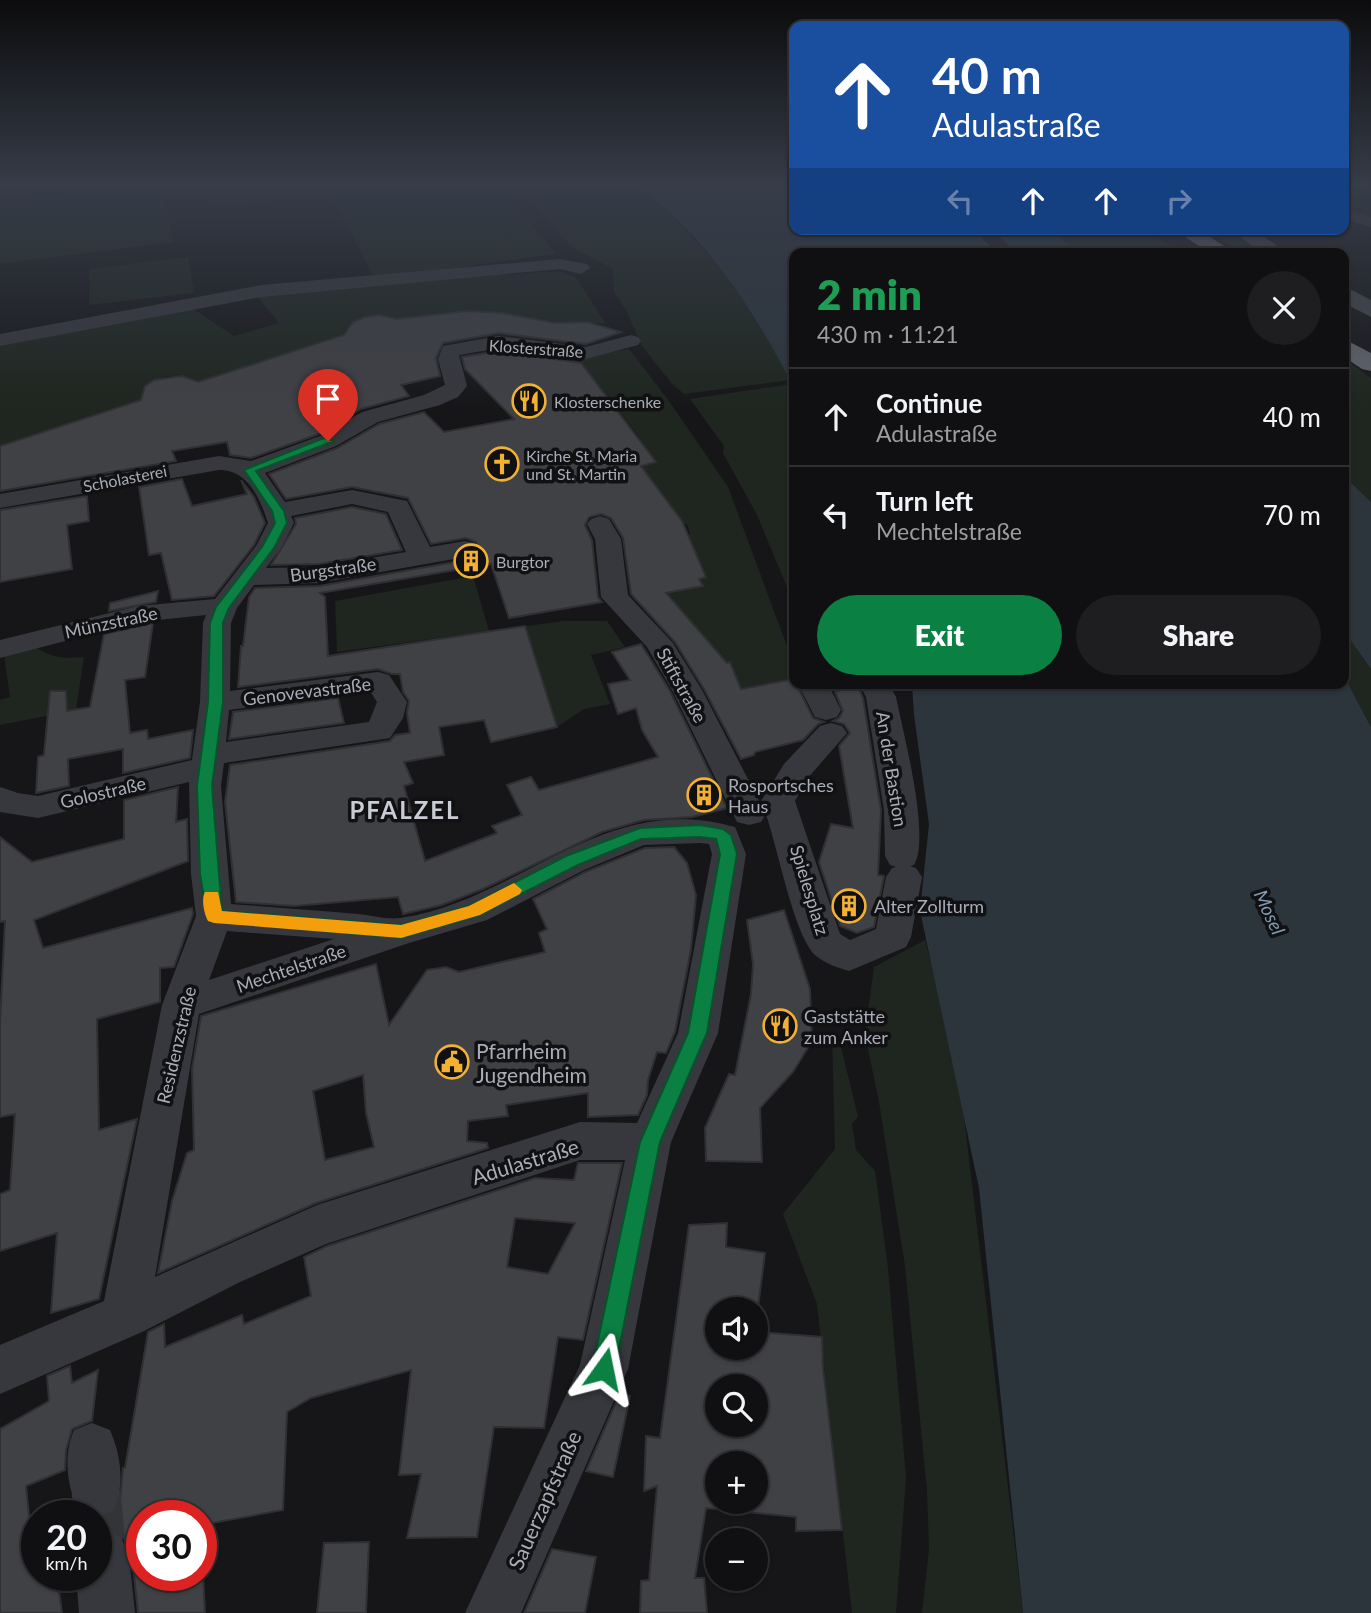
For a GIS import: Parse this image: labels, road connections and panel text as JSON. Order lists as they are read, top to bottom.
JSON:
{
  "streets": {
    "street": [
      "Klosterstraße",
      "Scholasterei",
      "Burgstraße",
      "Münzstraße",
      "Stiftstraße",
      "Genovevastraße",
      "An der Bastion",
      "Golostraße",
      "Spielesplatz",
      "Mechtelstraße",
      "Residenzstraße",
      "Adulastraße",
      "Sauerzapfstraße"
    ]
  },
  "crossings": [
    ["Klosterstraße", "Scholasterei"],
    ["Burgstraße", "Residenzstraße"],
    ["Münzstraße", "Residenzstraße"],
    ["Stiftstraße", "Spielesplatz"],
    ["Stiftstraße", "Mechtelstraße"],
    ["Genovevastraße", "Golostraße"],
    ["Genovevastraße", "Residenzstraße"],
    ["An der Bastion", "Spielesplatz"],
    ["Golostraße", "Residenzstraße"],
    ["Spielesplatz", "Mechtelstraße"],
    ["Mechtelstraße", "Residenzstraße"],
    ["Residenzstraße", "Adulastraße"],
    ["Adulastraße", "Sauerzapfstraße"]
  ],
  "districts": ["PFALZEL"],
  "water": ["Mosel"],
  "places": {
    "restaurant": ["Klosterschenke", "Gaststätte zum Anker"],
    "church": ["Kirche St. Maria und St. Martin"],
    "building": ["Burgtor", "Rosportsches Haus", "Alter Zollturm"],
    "public building": ["Pfarrheim Jugendheim"]
  },
  "page": {
    "turn": ["40 m", "Adulastraße"],
    "heading": ["2 min", "430 m · 11:21"],
    "list": [
      {
        "name": "Continue",
        "note": "Adulastraße",
        "value": "40 m"
      },
      {
        "name": "Turn left",
        "note": "Mechtelstraße",
        "value": "70 m"
      }
    ],
    "buttons": ["Exit", "Share"],
    "map_buttons": ["+", "−"],
    "speed": "20 km/h",
    "limit": "30"
  }
}
